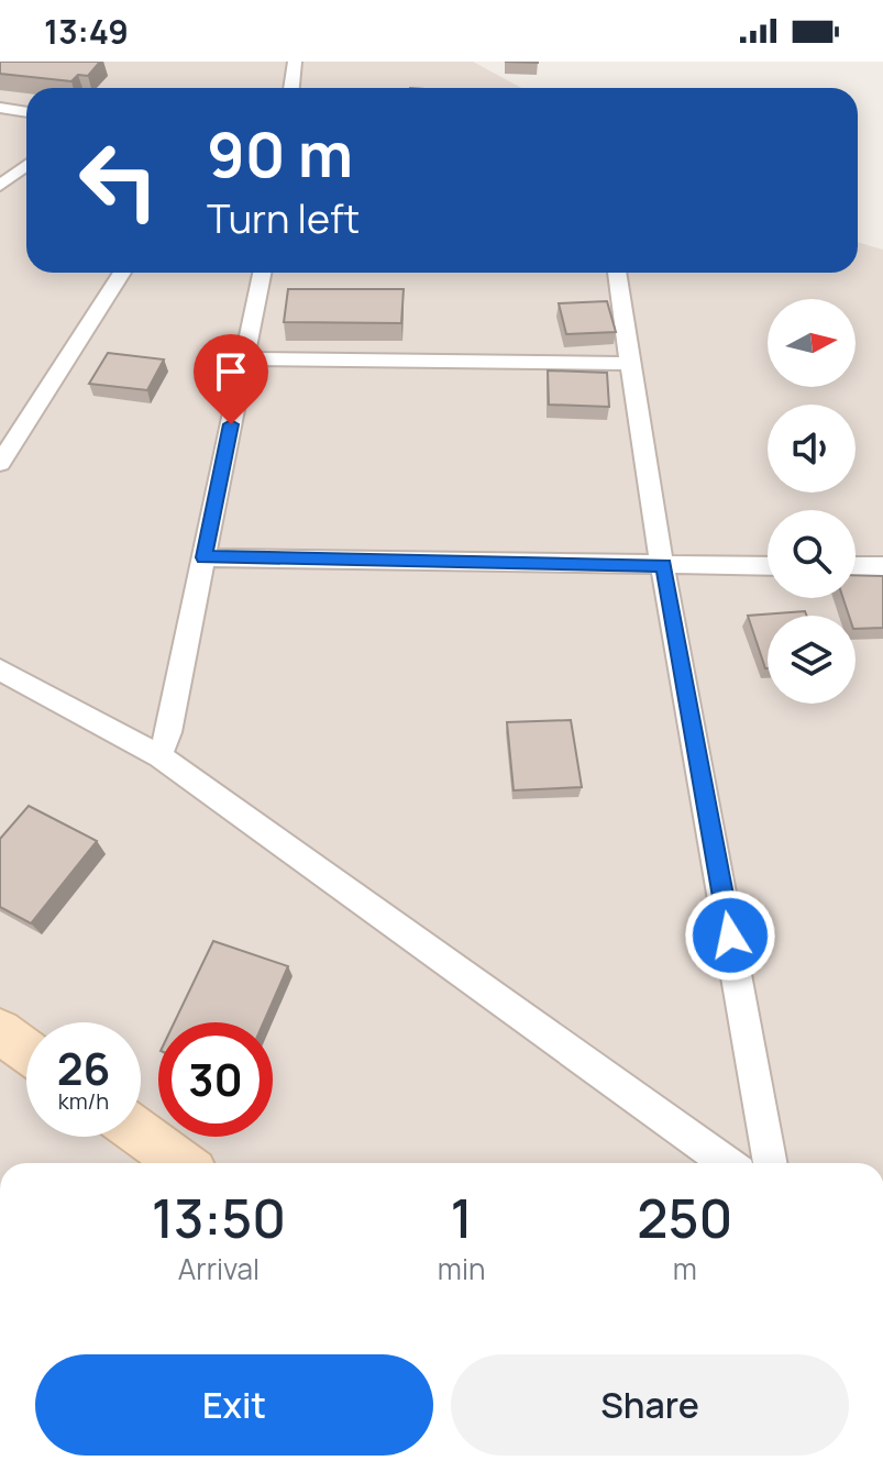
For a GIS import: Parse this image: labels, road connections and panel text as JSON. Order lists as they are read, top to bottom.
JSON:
{
  "north": "right",
  "page": {
    "status": "13:49",
    "turn": ["90 m", "Turn left"],
    "speed": "26 km/h",
    "limit": "30",
    "eta": [
      "13:50",
      "Arrival",
      "1",
      "min",
      "250",
      "m"
    ],
    "buttons": ["Exit", "Share"]
  }
}
